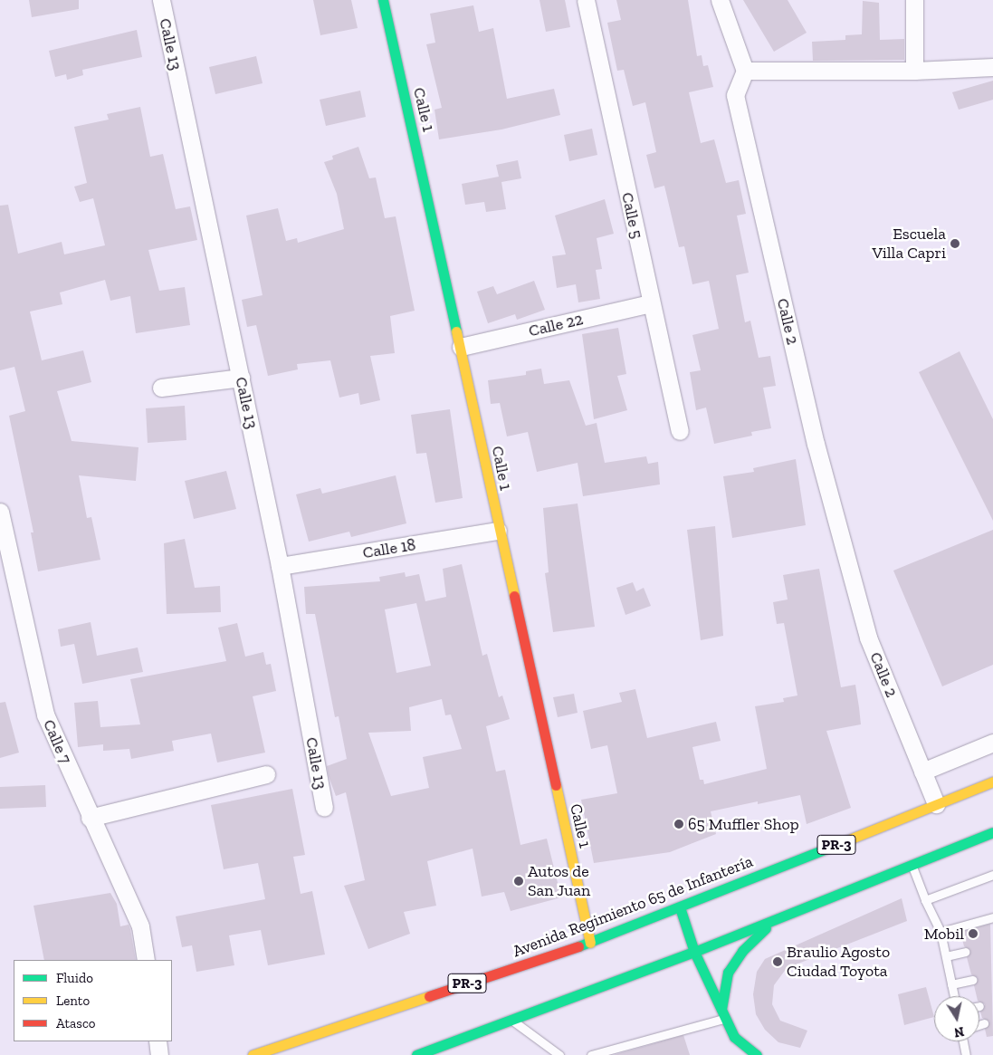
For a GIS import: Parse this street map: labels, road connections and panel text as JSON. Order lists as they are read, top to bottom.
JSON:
{
  "streets": {
    "main road": ["Calle 1", "PR-3", "Avenida Regimiento 65 de Infantería"],
    "street": [
      "Calle 13",
      "Calle 5",
      "Calle 2",
      "Calle 22",
      "Calle 18",
      "Calle 7"
    ]
  },
  "crossings": [
    ["Calle 13", "Calle 18"],
    ["Calle 1", "Calle 22"],
    ["Calle 1", "Calle 18"],
    ["Calle 1", "Avenida Regimiento 65 de Infantería"],
    ["Calle 5", "Calle 22"],
    ["Calle 2", "Avenida Regimiento 65 de Infantería"]
  ],
  "places": [
    "Escuela Villa Capri",
    "65 Muffler Shop",
    "Autos de San Juan",
    "Mobil",
    "Braulio Agosto Ciudad Toyota"
  ],
  "legend": ["Fluido", "Lento", "Atasco"],
  "north": "bottom"
}
